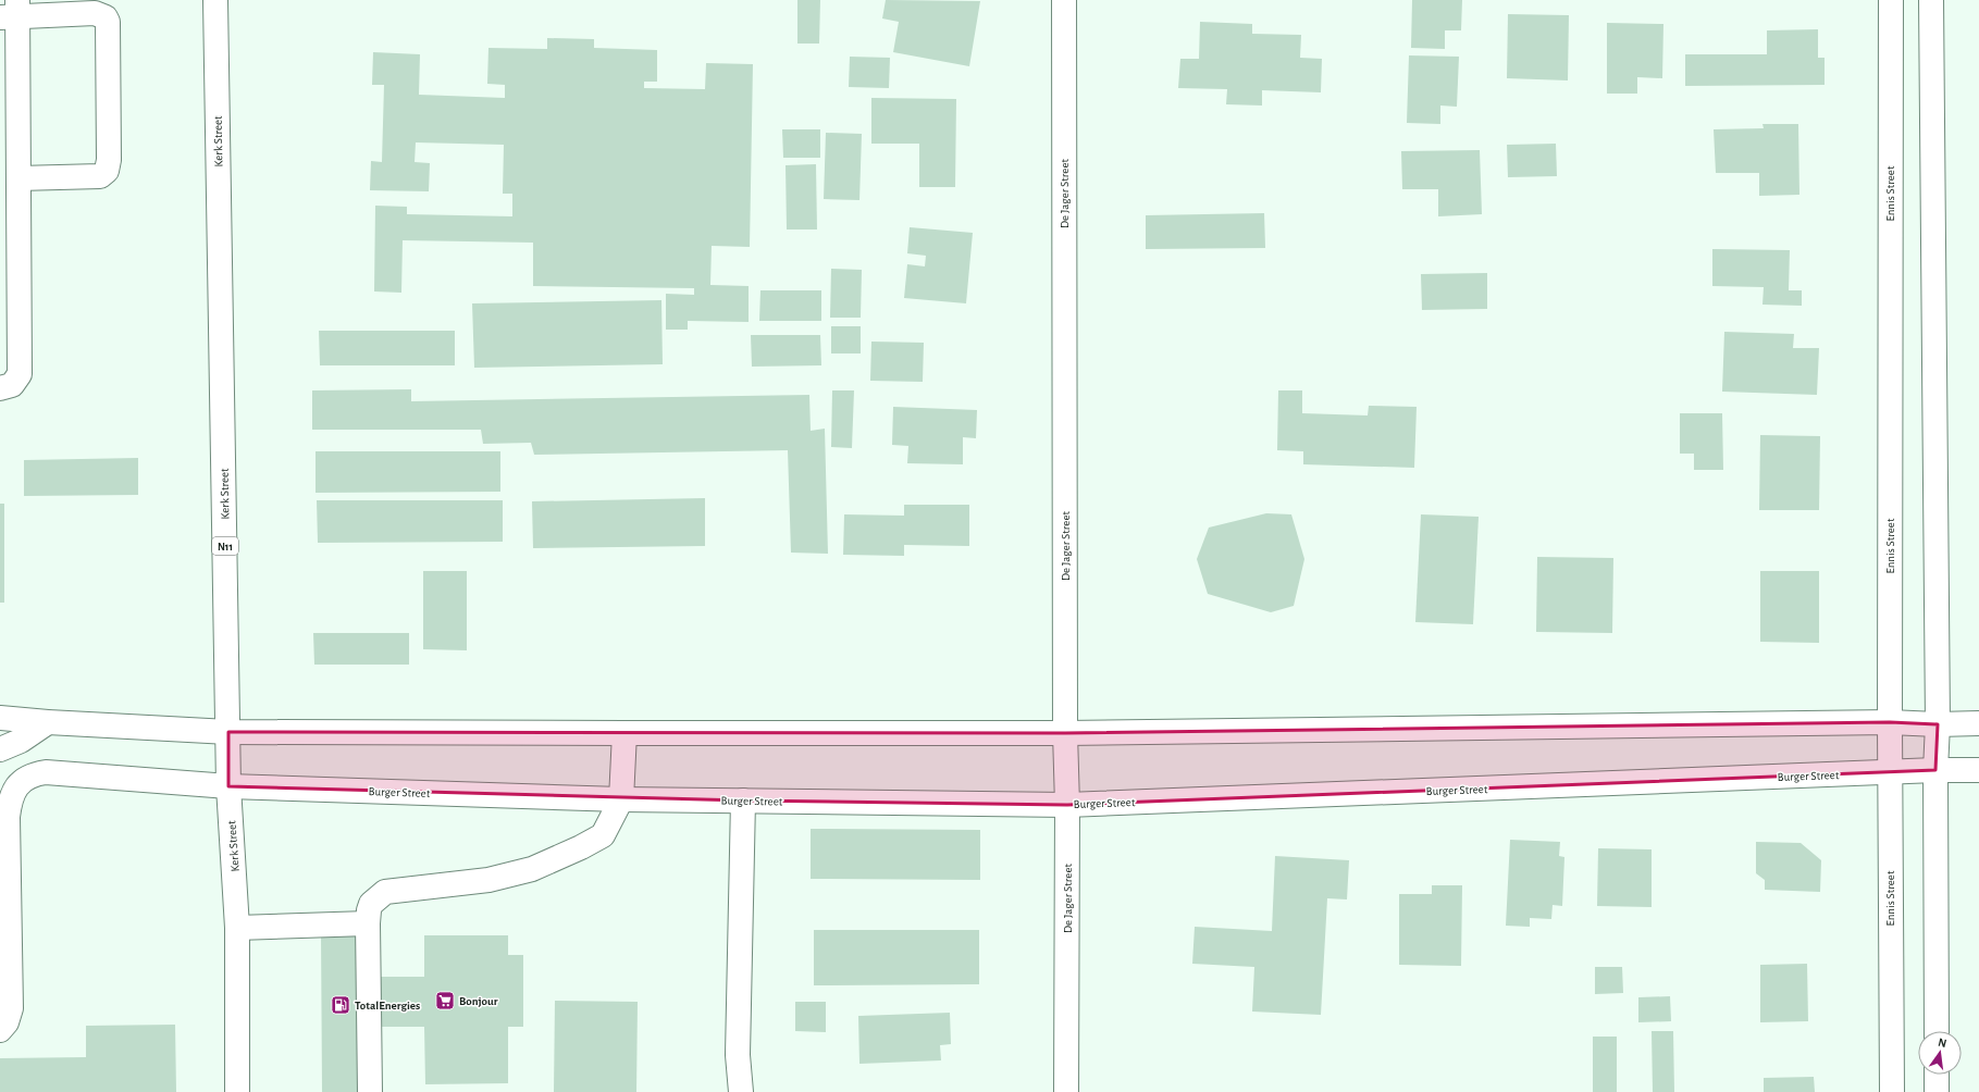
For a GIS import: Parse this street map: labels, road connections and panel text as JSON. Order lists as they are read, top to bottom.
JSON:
{
  "streets": {
    "main road": [
      "Kerk Street",
      "De Jager Street",
      "Ennis Street",
      "N11",
      "Burger Street"
    ]
  },
  "crossings": [
    ["Kerk Street", "Burger Street"],
    ["De Jager Street", "Burger Street"],
    ["Ennis Street", "Burger Street"]
  ],
  "places": {
    "supermarket": ["Bonjour"],
    "fuel station": ["TotalEnergies"]
  },
  "north": "top"
}
